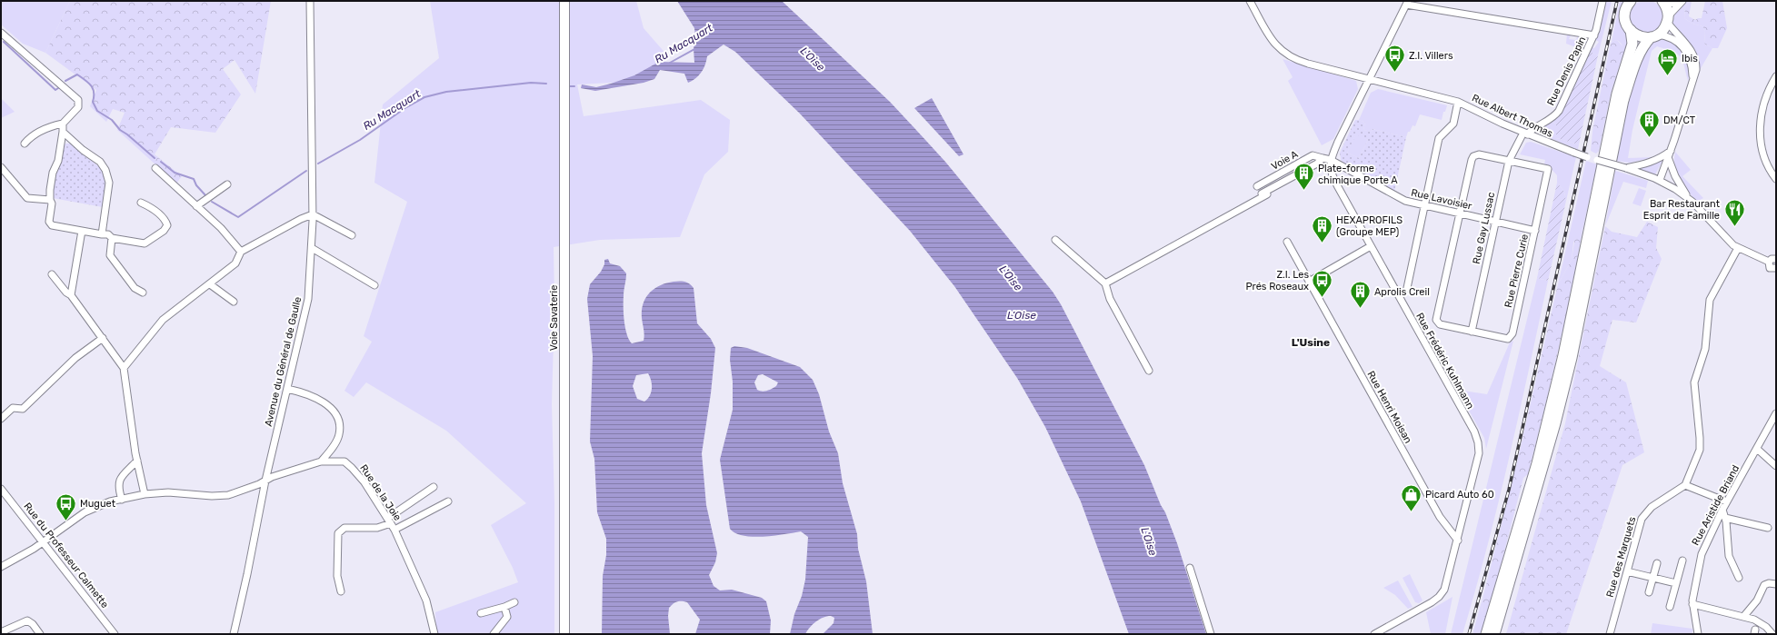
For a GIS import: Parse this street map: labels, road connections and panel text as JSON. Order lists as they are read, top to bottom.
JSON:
{
  "streets": {
    "main road": ["Voie Savaterie"],
    "street": [
      "Rue Denis Papin",
      "Rue Albert Thomas",
      "Rue Lavoisier",
      "Rue Gay Lussac",
      "Rue Pierre Curie",
      "Rue Frédéric Kuhlmann",
      "Avenue du Général de Gaulle",
      "Rue Henri Moisan",
      "Rue de la Joie",
      "Rue Aristide Briand",
      "Rue du Professeur Calmette",
      "Rue des Marquets"
    ]
  },
  "crossings": [
    ["Rue Denis Papin", "Rue Albert Thomas"],
    ["Rue Denis Papin", "Rue Gay Lussac"],
    ["Rue Albert Thomas", "Rue Gay Lussac"],
    ["Rue Lavoisier", "Rue Gay Lussac"],
    ["Rue Lavoisier", "Rue Pierre Curie"],
    ["Rue Lavoisier", "Rue Frédéric Kuhlmann"],
    ["Rue Gay Lussac", "Rue Pierre Curie"],
    ["Rue Frédéric Kuhlmann", "Rue Henri Moisan"],
    ["Avenue du Général de Gaulle", "Rue de la Joie"],
    ["Rue de la Joie", "Rue du Professeur Calmette"]
  ],
  "districts": ["L'Usine"],
  "water": ["Ru Macquart", "L'Oise", "L’Oise"],
  "places": {
    "bus stop": ["Z.I. Villers", "Z.I. Les Prés Roseaux", "Muguet"],
    "hotel": ["Ibis"],
    "building": [
      "DM/CT",
      "Plate-forme chimique Porte A",
      "HEXAPROFILS (Groupe MEP)",
      "Aprolis Creil"
    ],
    "restaurant": ["Bar Restaurant Esprit de Famille"],
    "shop": ["Picard Auto 60"]
  }
}
